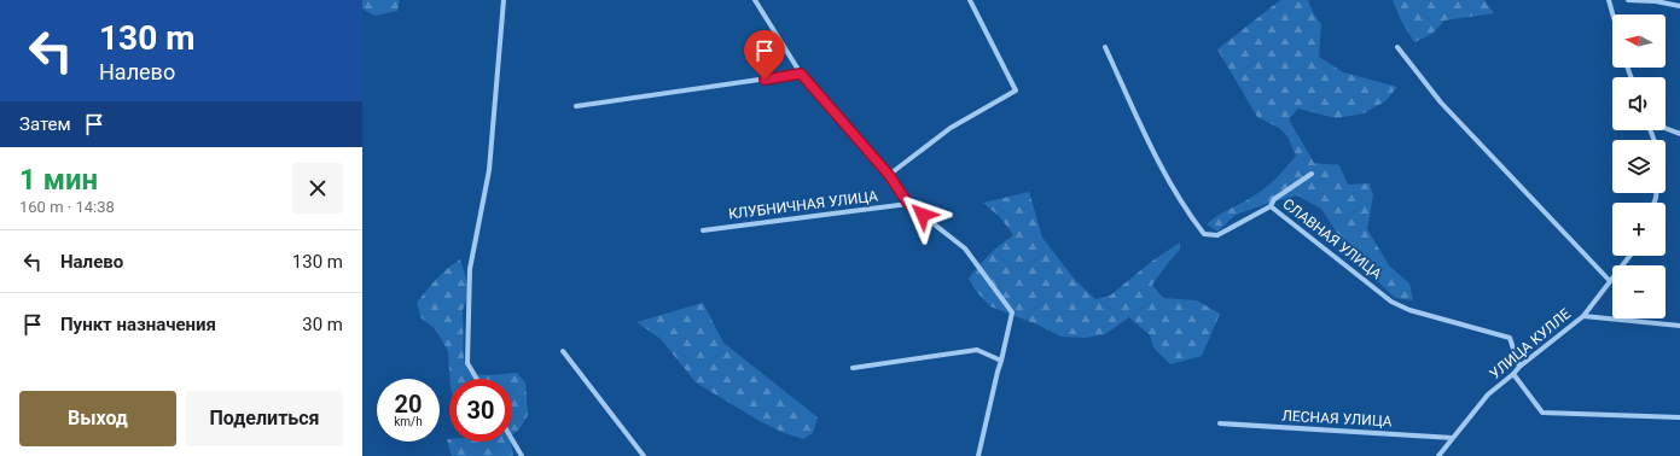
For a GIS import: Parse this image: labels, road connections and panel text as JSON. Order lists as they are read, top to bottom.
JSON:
{
  "streets": {
    "street": [
      "КЛУБНИЧНАЯ УЛИЦА",
      "СЛАВНАЯ УЛИЦА",
      "УЛИЦА КУЛЛЕ",
      "ЛЕСНАЯ УЛИЦА"
    ]
  },
  "crossings": [
    ["СЛАВНАЯ УЛИЦА", "УЛИЦА КУЛЛЕ"],
    ["УЛИЦА КУЛЛЕ", "ЛЕСНАЯ УЛИЦА"]
  ],
  "north": "left",
  "page": {
    "turn": ["130 m", "Налево"],
    "map_buttons": ["+", "−"],
    "then": "Затем",
    "heading": ["1 мин", "160 m · 14:38"],
    "list": [
      {
        "name": "Налево",
        "value": "130 m"
      },
      {
        "name": "Пункт назначения",
        "value": "30 m"
      }
    ],
    "speed": "20 km/h",
    "limit": "30",
    "buttons": ["Выход", "Поделиться"]
  }
}
